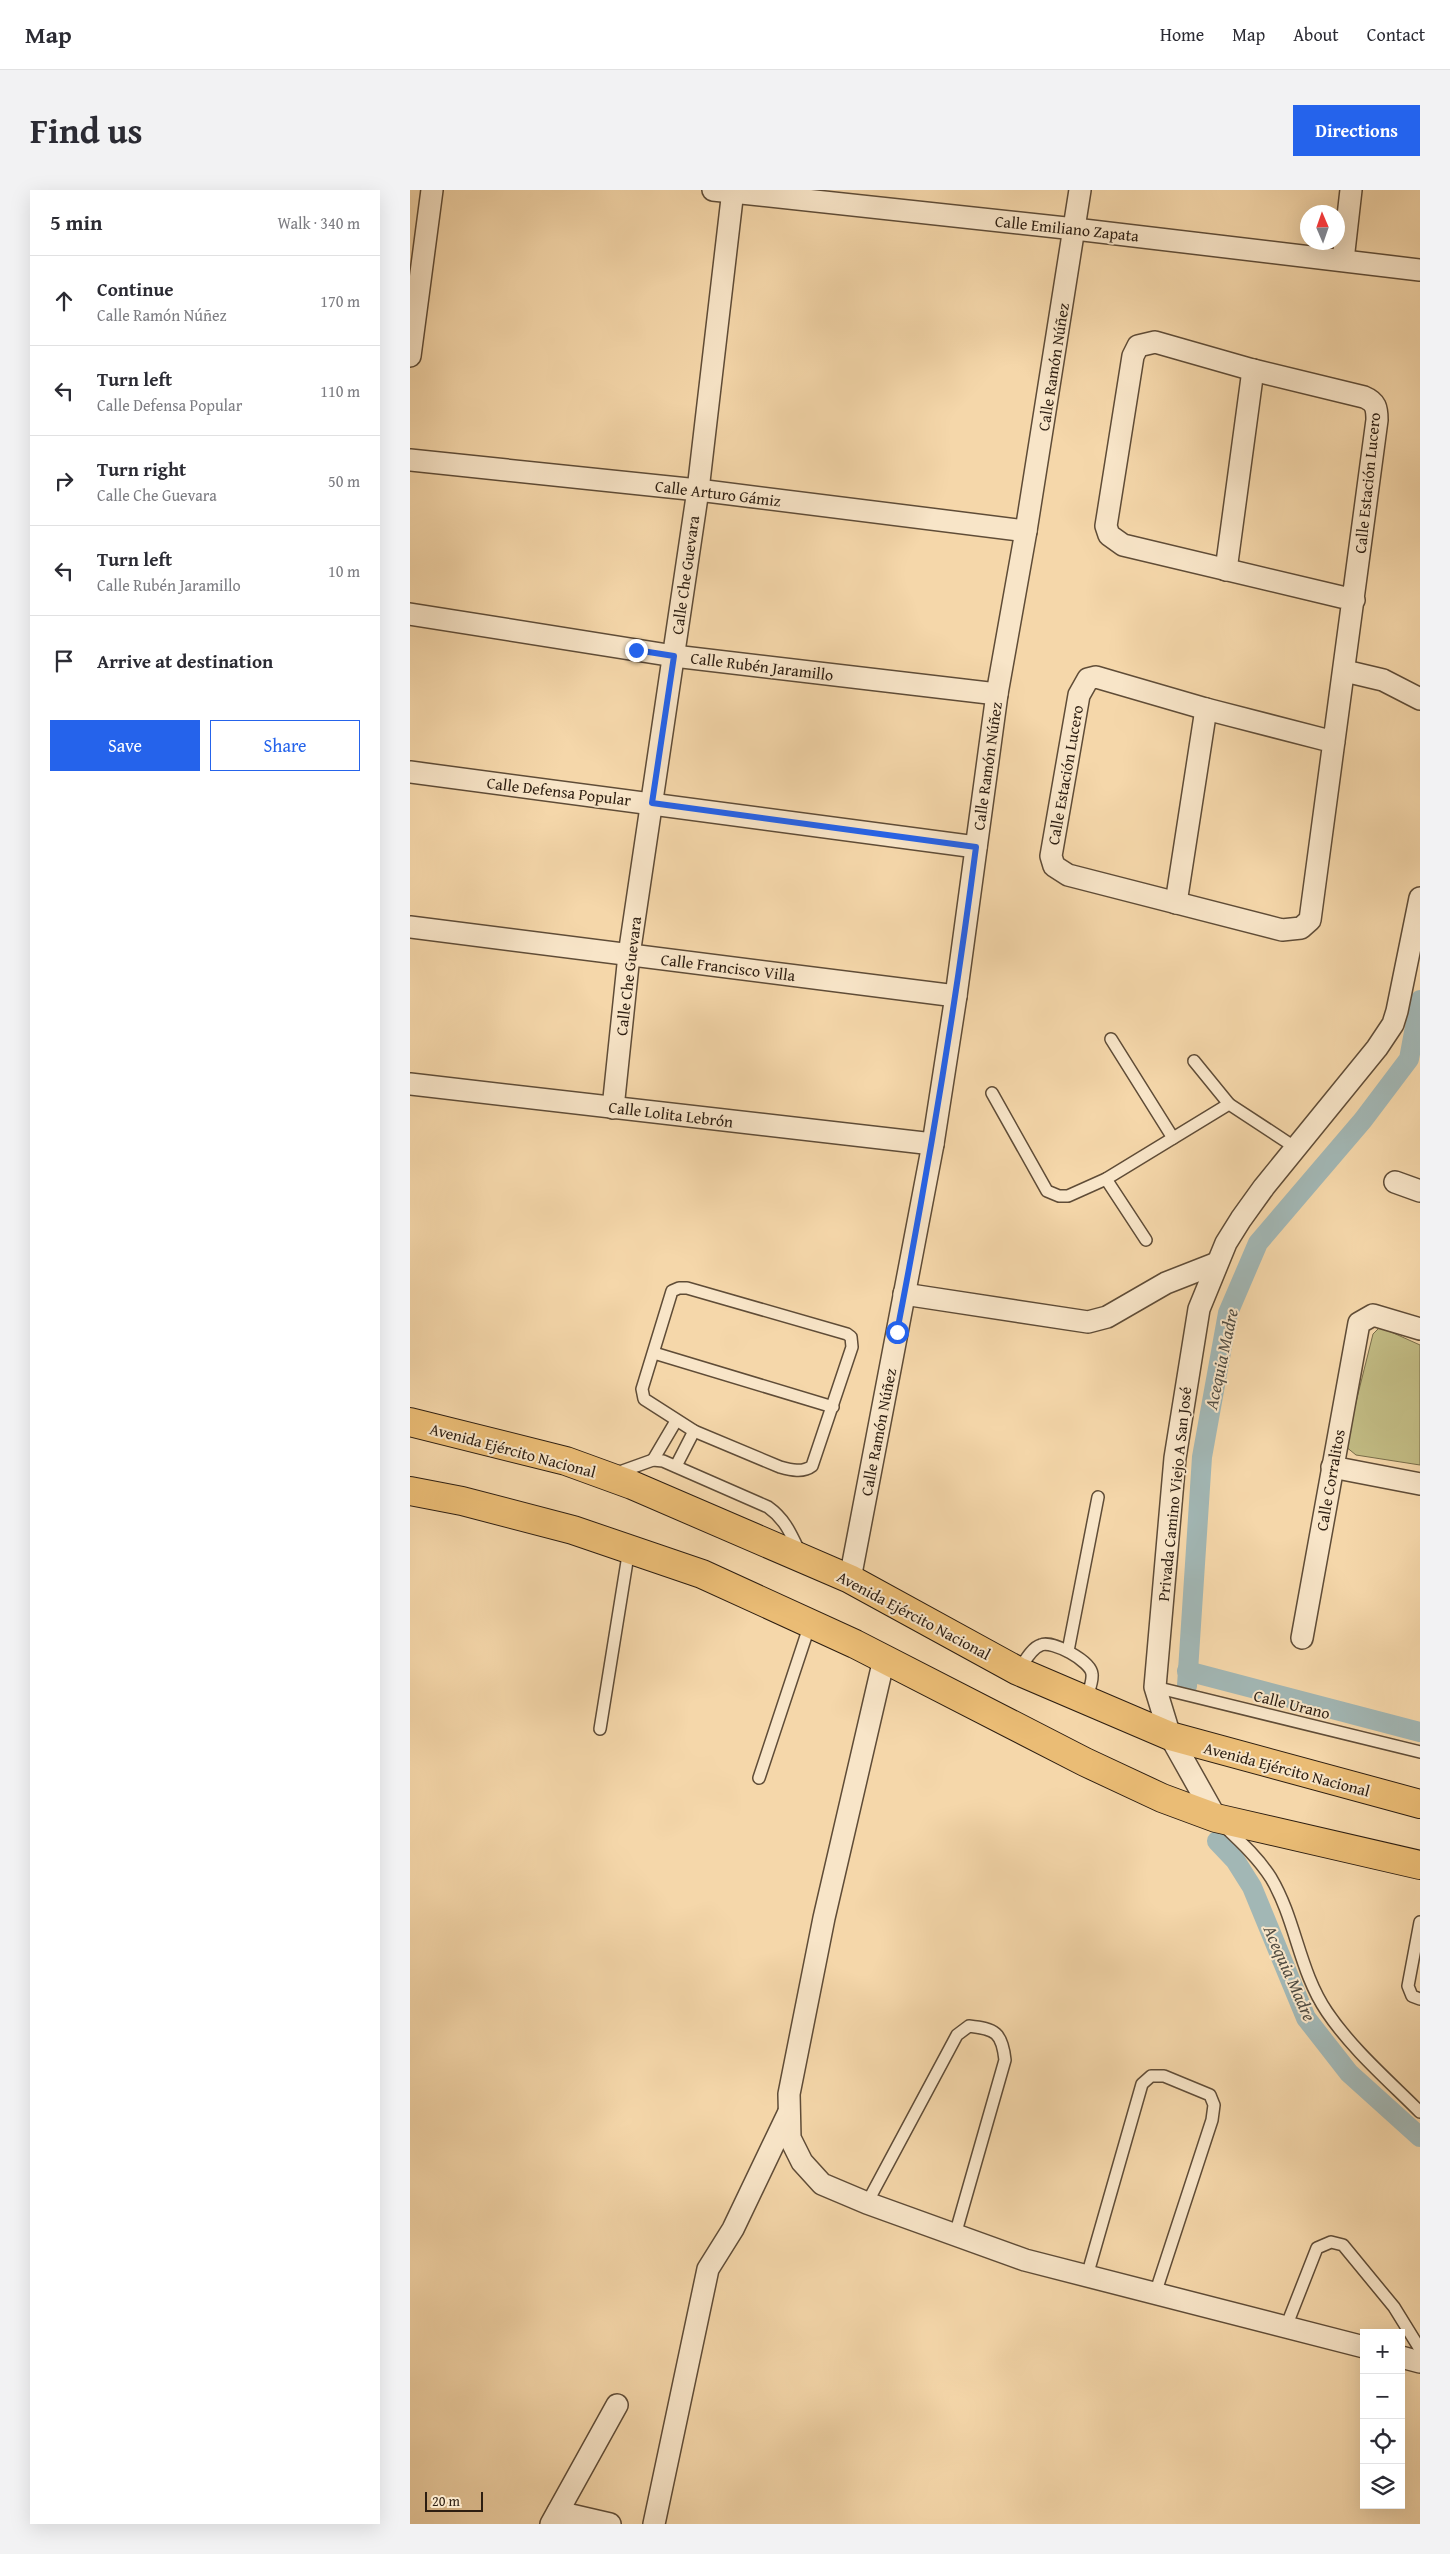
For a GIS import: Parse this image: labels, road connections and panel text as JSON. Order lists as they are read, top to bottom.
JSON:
{
  "streets": {
    "main road": ["Avenida Ejército Nacional"],
    "street": [
      "Calle Emiliano Zapata",
      "Calle Ramón Núñez",
      "Calle Estación Lucero",
      "Calle Arturo Gámiz",
      "Calle Che Guevara",
      "Calle Rubén Jaramillo",
      "Calle Defensa Popular",
      "Calle Francisco Villa",
      "Calle Lolita Lebrón",
      "Calle Corralitos",
      "Privada Camino Viejo A San José"
    ],
    "lane": ["Calle Urano"]
  },
  "crossings": [
    ["Calle Emiliano Zapata", "Calle Ramón Núñez"],
    ["Calle Emiliano Zapata", "Calle Che Guevara"],
    ["Calle Ramón Núñez", "Calle Arturo Gámiz"],
    ["Calle Ramón Núñez", "Calle Rubén Jaramillo"],
    ["Calle Ramón Núñez", "Calle Defensa Popular"],
    ["Calle Ramón Núñez", "Calle Francisco Villa"],
    ["Calle Ramón Núñez", "Calle Lolita Lebrón"],
    ["Calle Ramón Núñez", "Avenida Ejército Nacional"],
    ["Calle Arturo Gámiz", "Calle Che Guevara"],
    ["Calle Che Guevara", "Calle Rubén Jaramillo"],
    ["Calle Che Guevara", "Calle Defensa Popular"],
    ["Calle Che Guevara", "Calle Francisco Villa"],
    ["Calle Che Guevara", "Calle Lolita Lebrón"],
    ["Avenida Ejército Nacional", "Privada Camino Viejo A San José"],
    ["Privada Camino Viejo A San José", "Calle Urano"]
  ],
  "water": ["Acequia Madre"],
  "scale_bar": "20 m",
  "north": "top",
  "page": {
    "header": "Map",
    "nav": [
      "Home",
      "Map",
      "About",
      "Contact"
    ],
    "title": "Find us",
    "buttons": [
      "Directions",
      ["Save", "Share"]
    ],
    "heading": ["5 min", "Walk · 340 m"],
    "list": [
      ["Continue", "Calle Ramón Núñez", "170 m"],
      ["Turn left", "Calle Defensa Popular", "110 m"],
      ["Turn right", "Calle Che Guevara", "50 m"],
      ["Turn left", "Calle Rubén Jaramillo", "10 m"],
      "Arrive at destination"
    ],
    "map_buttons": ["+", "−"],
    "scale": "20 m"
  }
}
